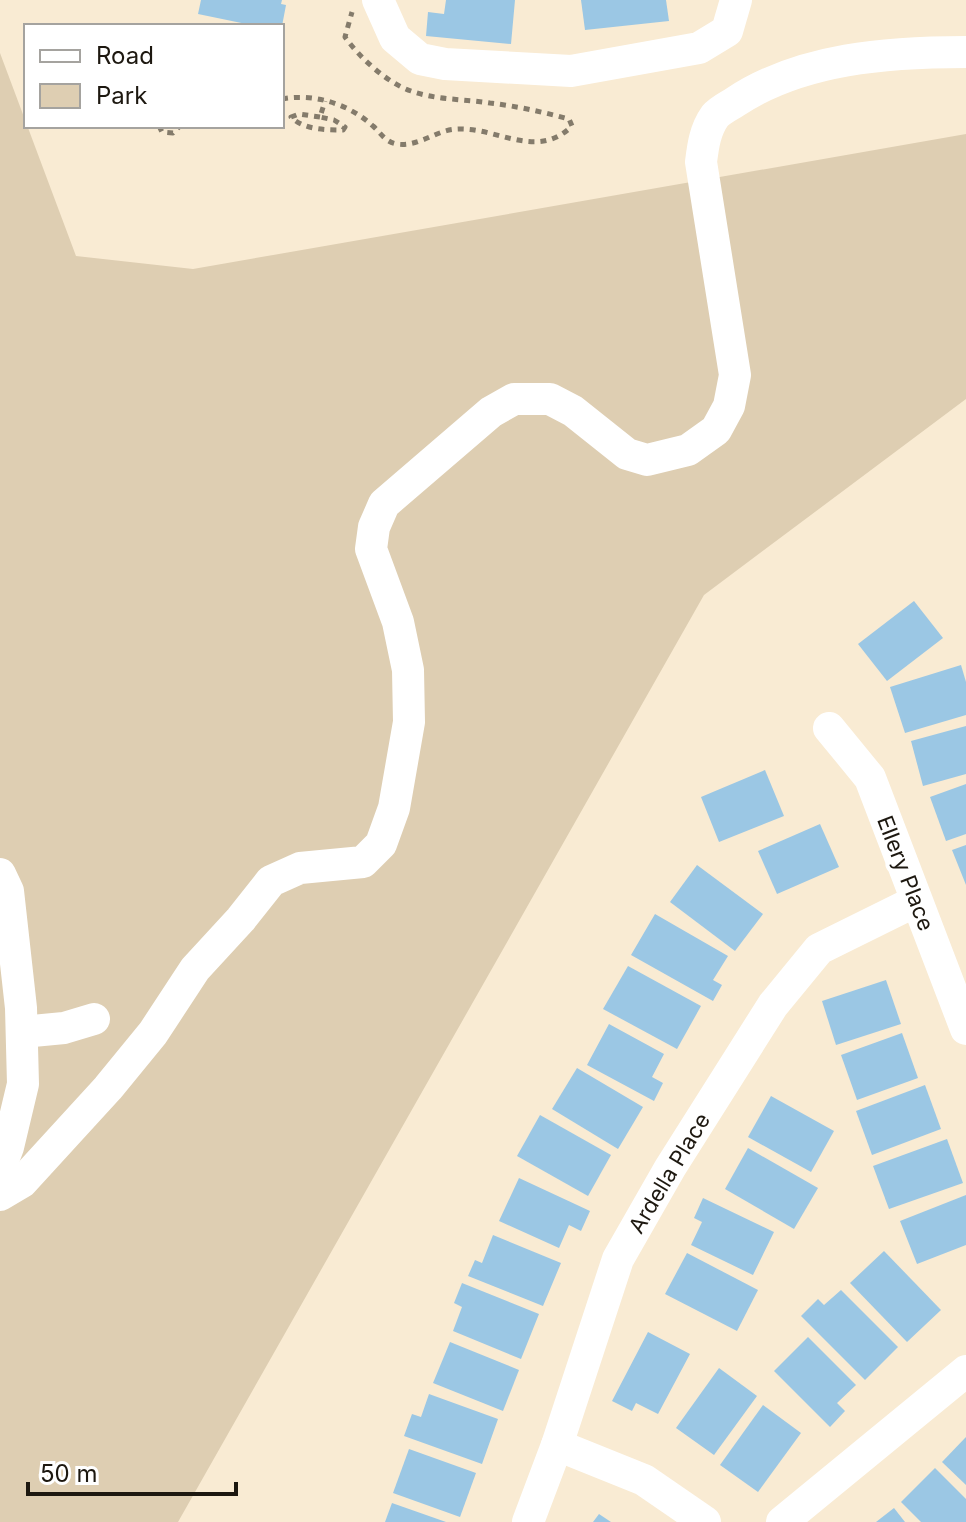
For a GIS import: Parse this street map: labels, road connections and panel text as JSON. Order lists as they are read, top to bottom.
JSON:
{
  "streets": {
    "street": ["Ellery Place", "Ardella Place"]
  },
  "crossings": [
    ["Ellery Place", "Ardella Place"]
  ],
  "legend": ["Road", "Park"],
  "scale_bar": "50 m"
}
